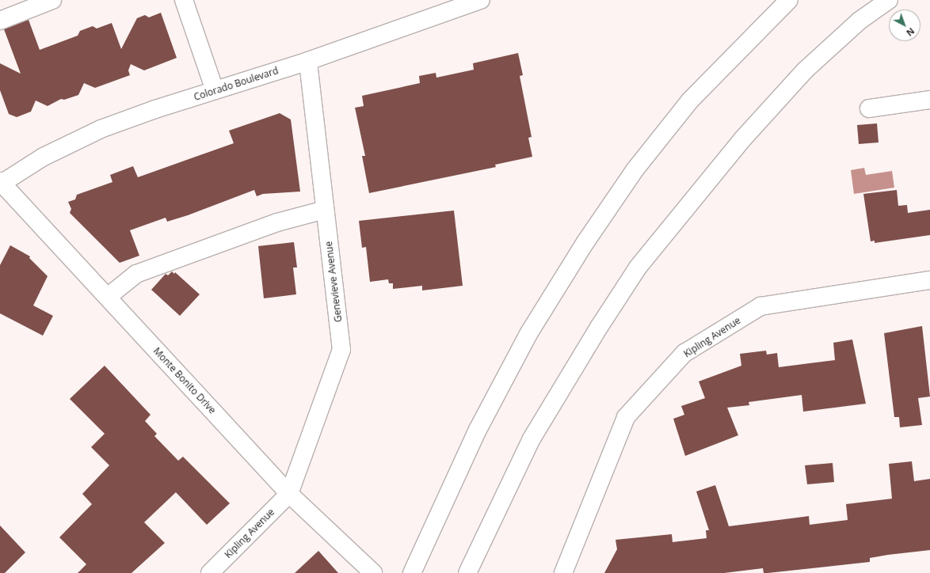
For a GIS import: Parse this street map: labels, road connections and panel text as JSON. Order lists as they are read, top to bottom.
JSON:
{
  "streets": {
    "main road": [
      "Colorado Boulevard",
      "Genevieve Avenue",
      "Kipling Avenue",
      "Monte Bonito Drive"
    ]
  },
  "crossings": [
    ["Colorado Boulevard", "Genevieve Avenue"],
    ["Colorado Boulevard", "Monte Bonito Drive"],
    ["Genevieve Avenue", "Kipling Avenue"],
    ["Genevieve Avenue", "Monte Bonito Drive"],
    ["Kipling Avenue", "Monte Bonito Drive"]
  ],
  "north": "bottom right"
}
